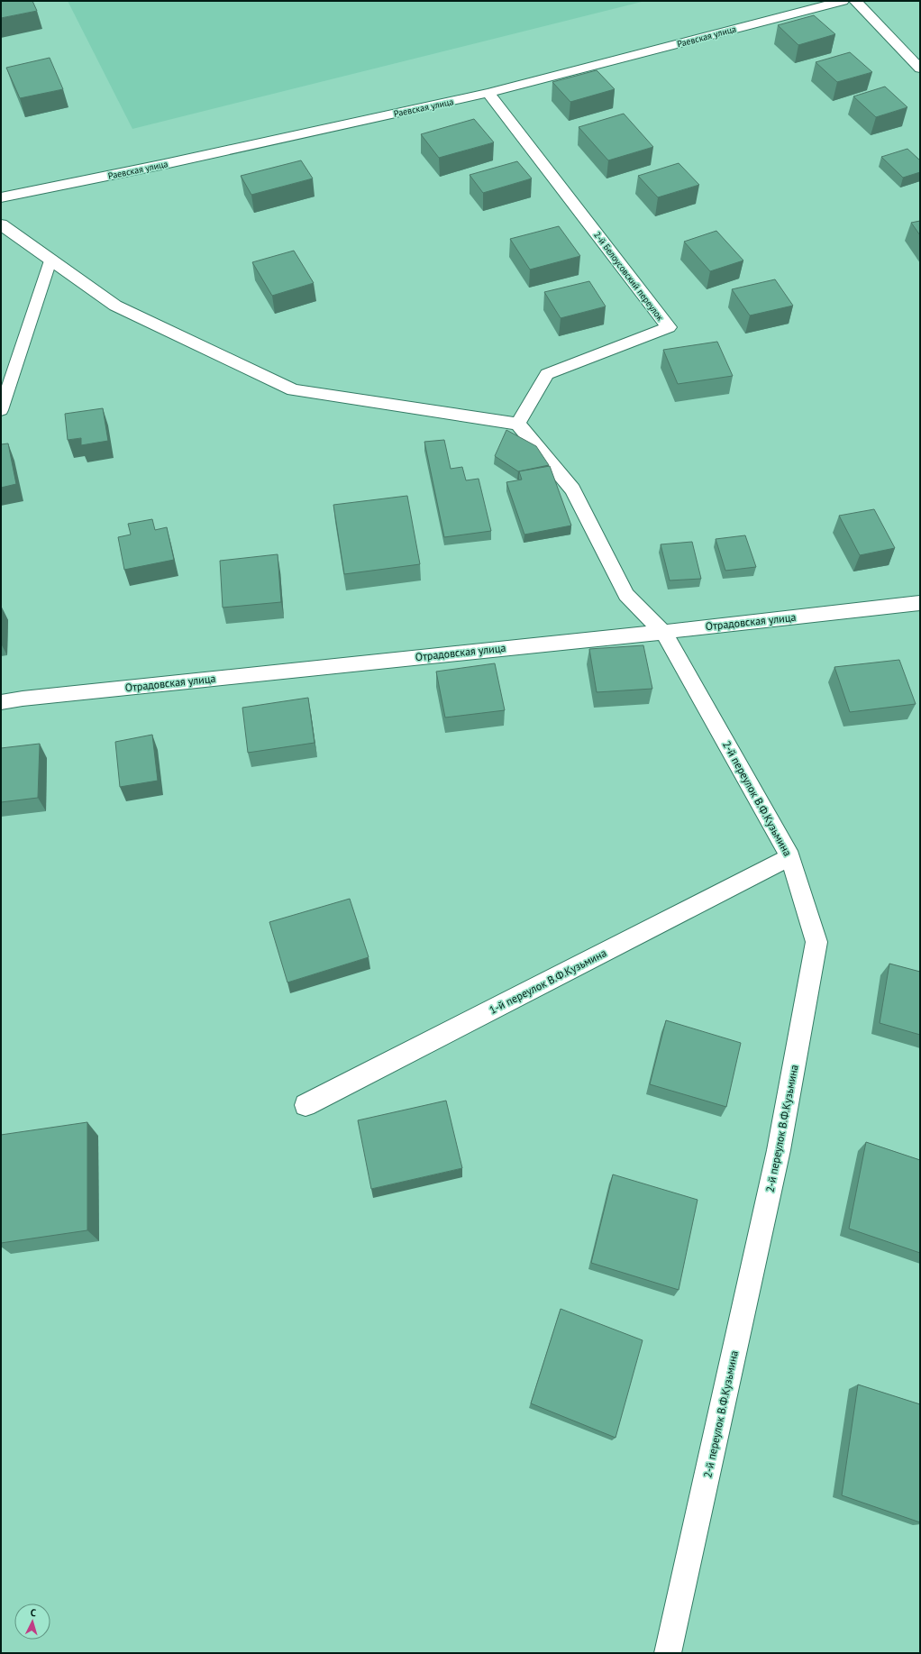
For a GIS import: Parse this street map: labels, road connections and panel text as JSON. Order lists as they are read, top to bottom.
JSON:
{
  "streets": {
    "street": [
      "Раевская улица",
      "2-й Белоусовский переулок",
      "Отрадовская улица",
      "2-й переулок В.Ф.Кузьмина",
      "1-й переулок В.Ф.Кузьмина"
    ]
  },
  "crossings": [
    ["Раевская улица", "2-й Белоусовский переулок"],
    ["2-й Белоусовский переулок", "2-й переулок В.Ф.Кузьмина"],
    ["Отрадовская улица", "2-й переулок В.Ф.Кузьмина"],
    ["2-й переулок В.Ф.Кузьмина", "1-й переулок В.Ф.Кузьмина"]
  ],
  "north": "top"
}
